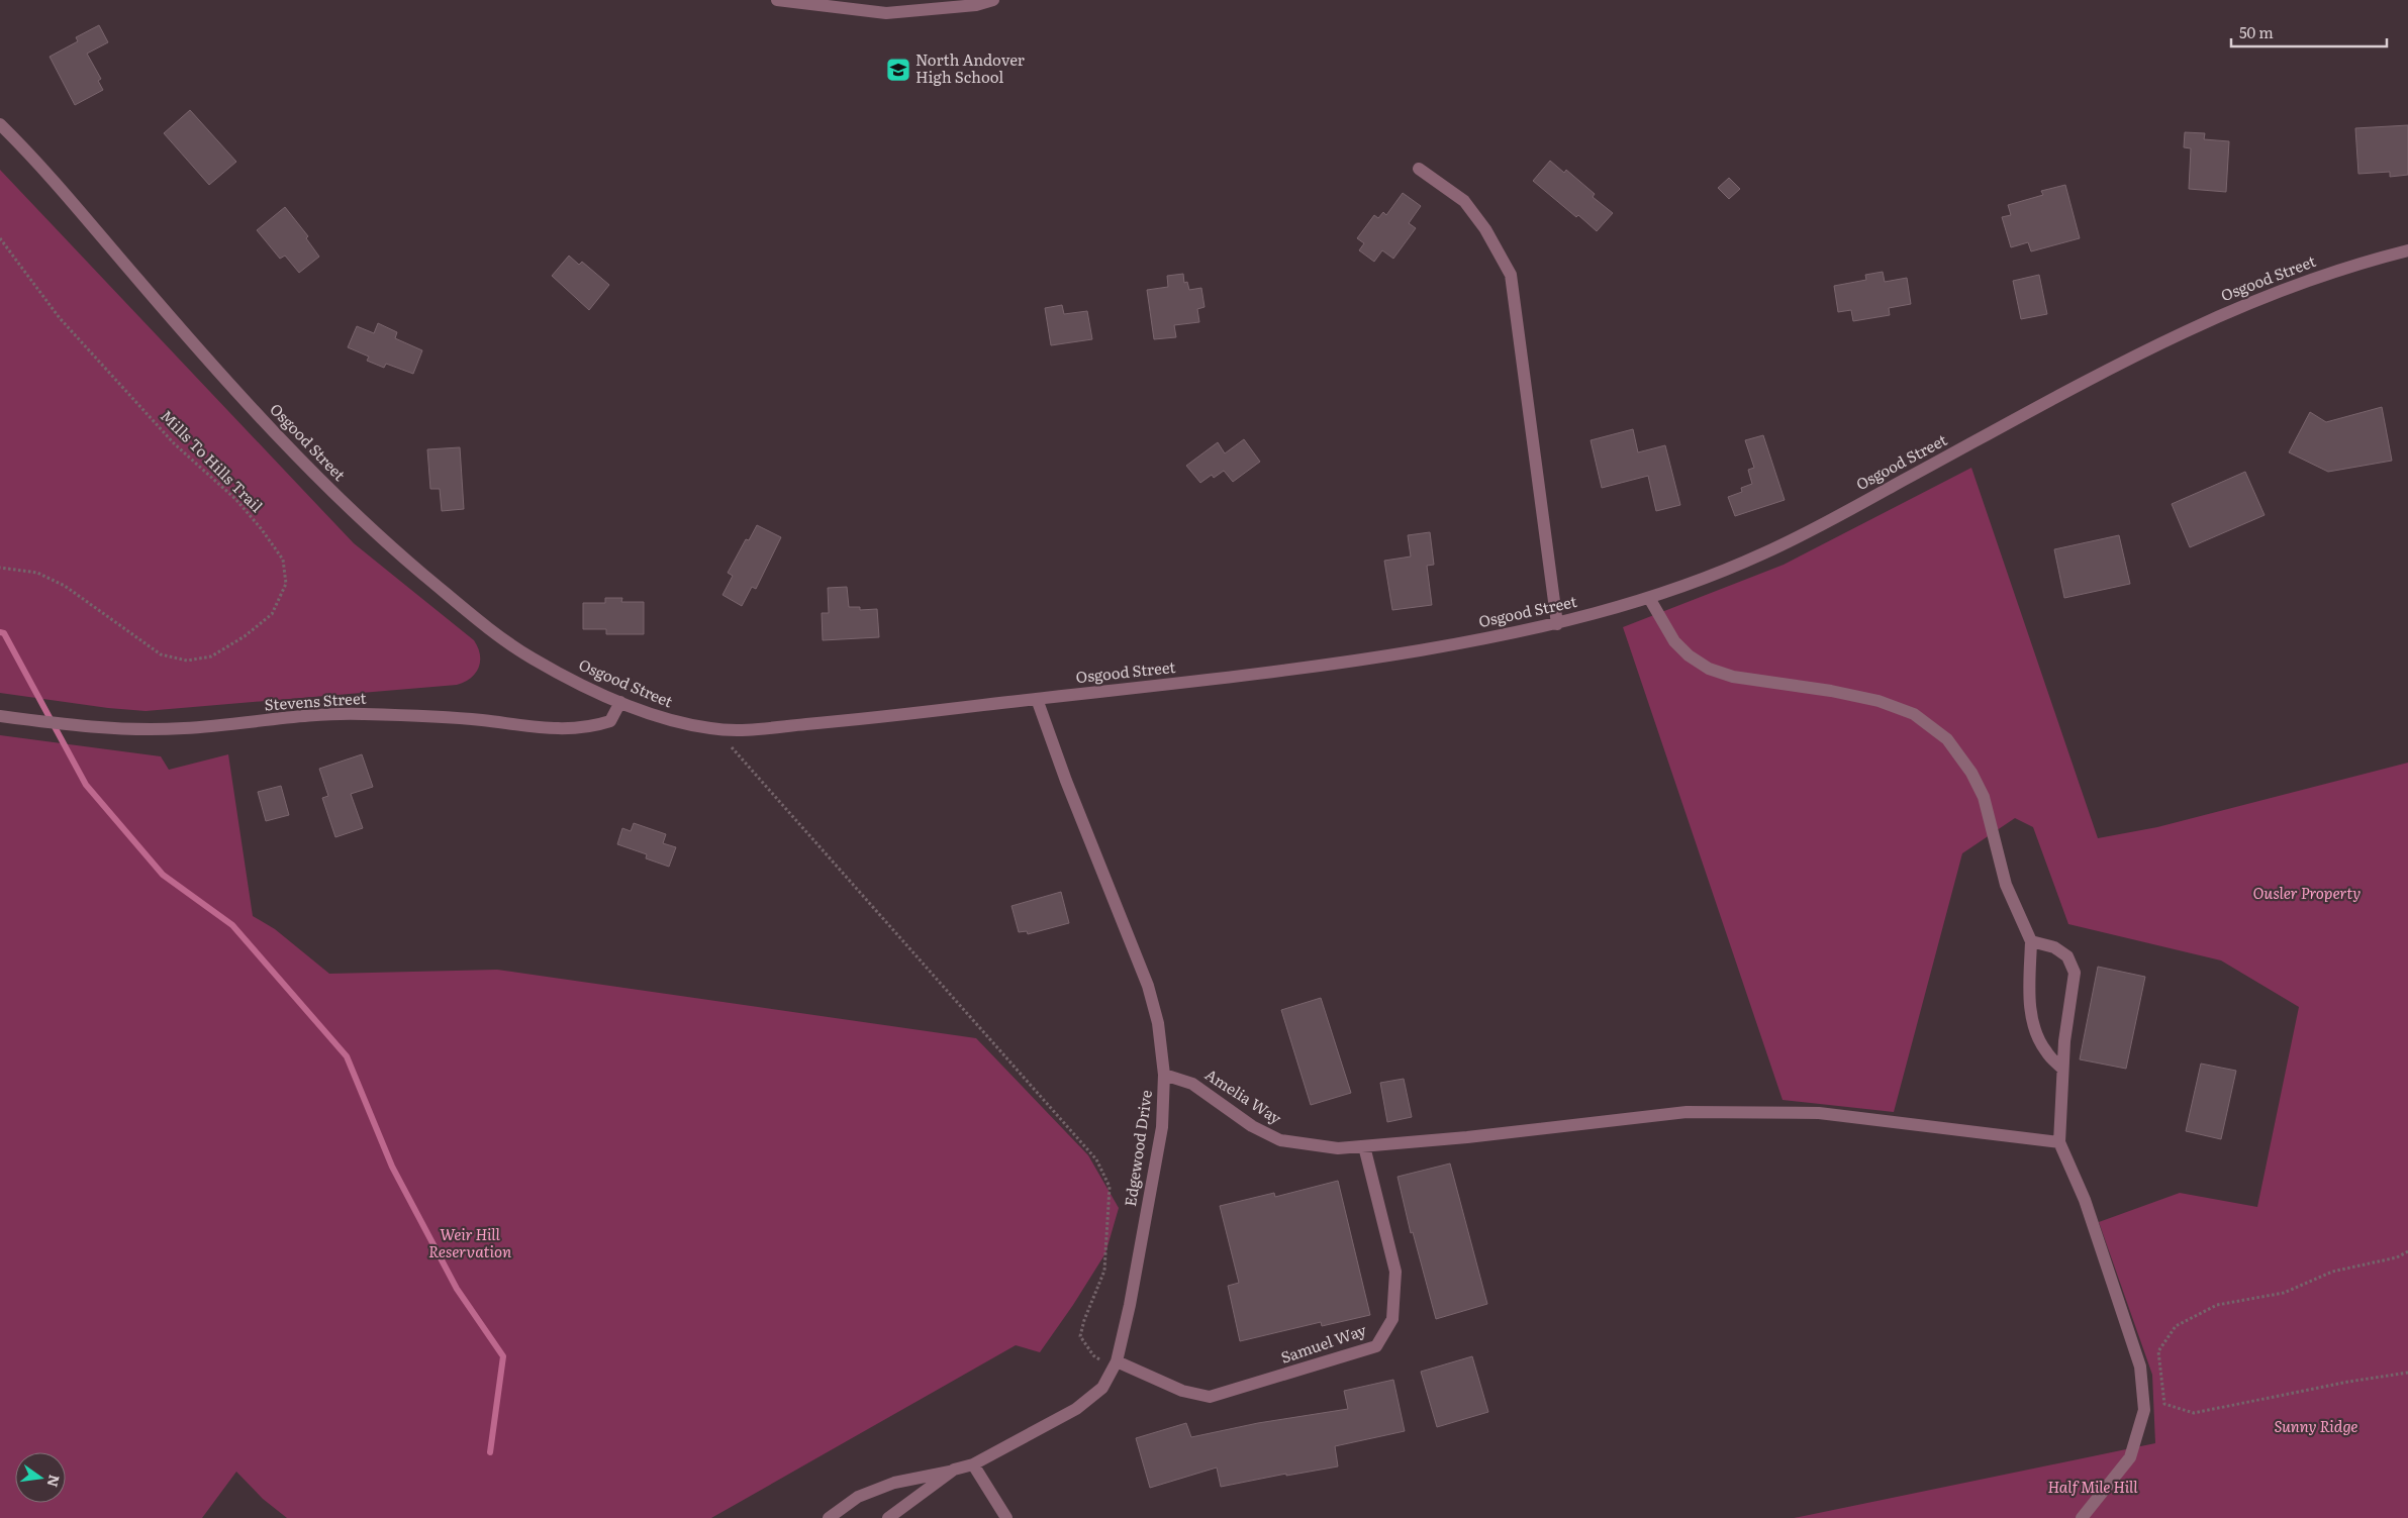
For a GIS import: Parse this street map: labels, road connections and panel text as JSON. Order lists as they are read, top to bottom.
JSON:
{
  "streets": {
    "street": [
      "Osgood Street",
      "Stevens Street",
      "Amelia Way",
      "Edgewood Drive",
      "Samuel Way"
    ],
    "path": ["Mills To Hills Trail"]
  },
  "crossings": [
    ["Osgood Street", "Stevens Street"],
    ["Osgood Street", "Edgewood Drive"],
    ["Amelia Way", "Edgewood Drive"],
    ["Amelia Way", "Samuel Way"],
    ["Edgewood Drive", "Samuel Way"]
  ],
  "parks": [
    "Ousler Property",
    "Weir Hill Reservation",
    "Sunny Ridge",
    "Half Mile Hill"
  ],
  "places": {
    "school or university": ["North Andover High School"]
  },
  "scale_bar": "50 m",
  "north": "right"
}
